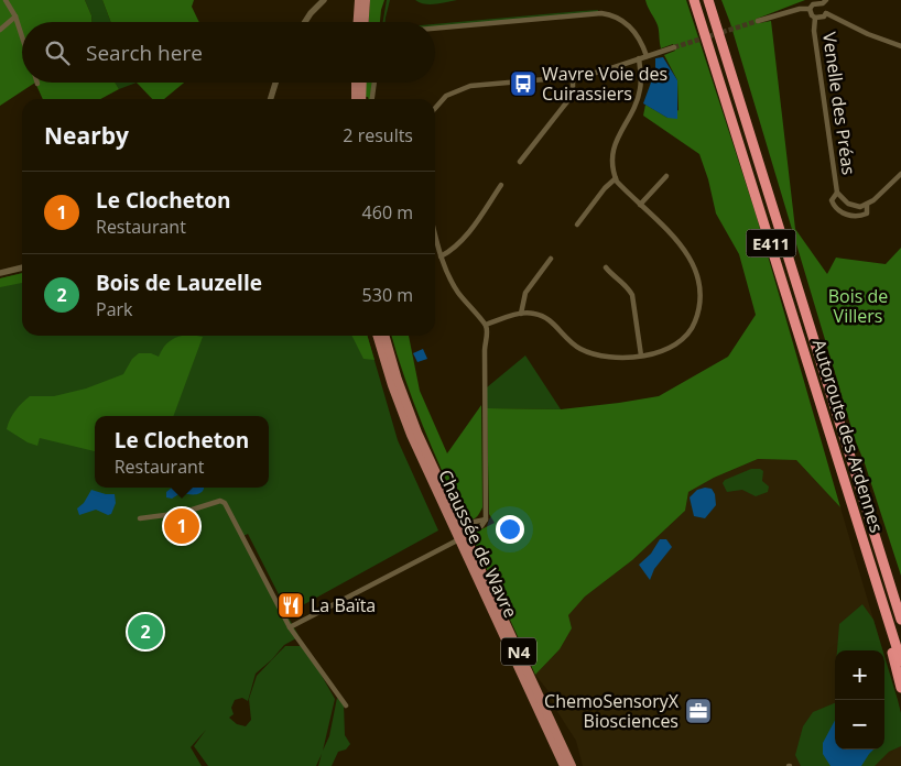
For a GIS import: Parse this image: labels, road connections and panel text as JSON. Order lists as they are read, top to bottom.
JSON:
{
  "streets": {
    "highway": ["E411", "Autoroute des Ardennes"],
    "main road": ["Chaussée de Wavre", "N4"],
    "street": ["Venelle des Préas"]
  },
  "crossings": [
    ["Chaussée de Wavre", "N4"]
  ],
  "parks": ["Bois de Villers"],
  "places": {
    "bus stop": ["Wavre Voie des Cuirassiers"],
    "restaurant": ["La Baïta"],
    "office": ["ChemoSensoryX Biosciences"]
  },
  "page": {
    "search": "Search here",
    "heading": ["Nearby", "2 results"],
    "list": [
      {
        "mark": "1",
        "name": "Le Clocheton",
        "note": "Restaurant",
        "value": "460 m"
      },
      {
        "mark": "2",
        "name": "Bois de Lauzelle",
        "note": "Park",
        "value": "530 m"
      }
    ],
    "popup": ["Le Clocheton", "Restaurant"],
    "pins": ["1", "2"],
    "map_buttons": ["+", "−"]
  }
}
